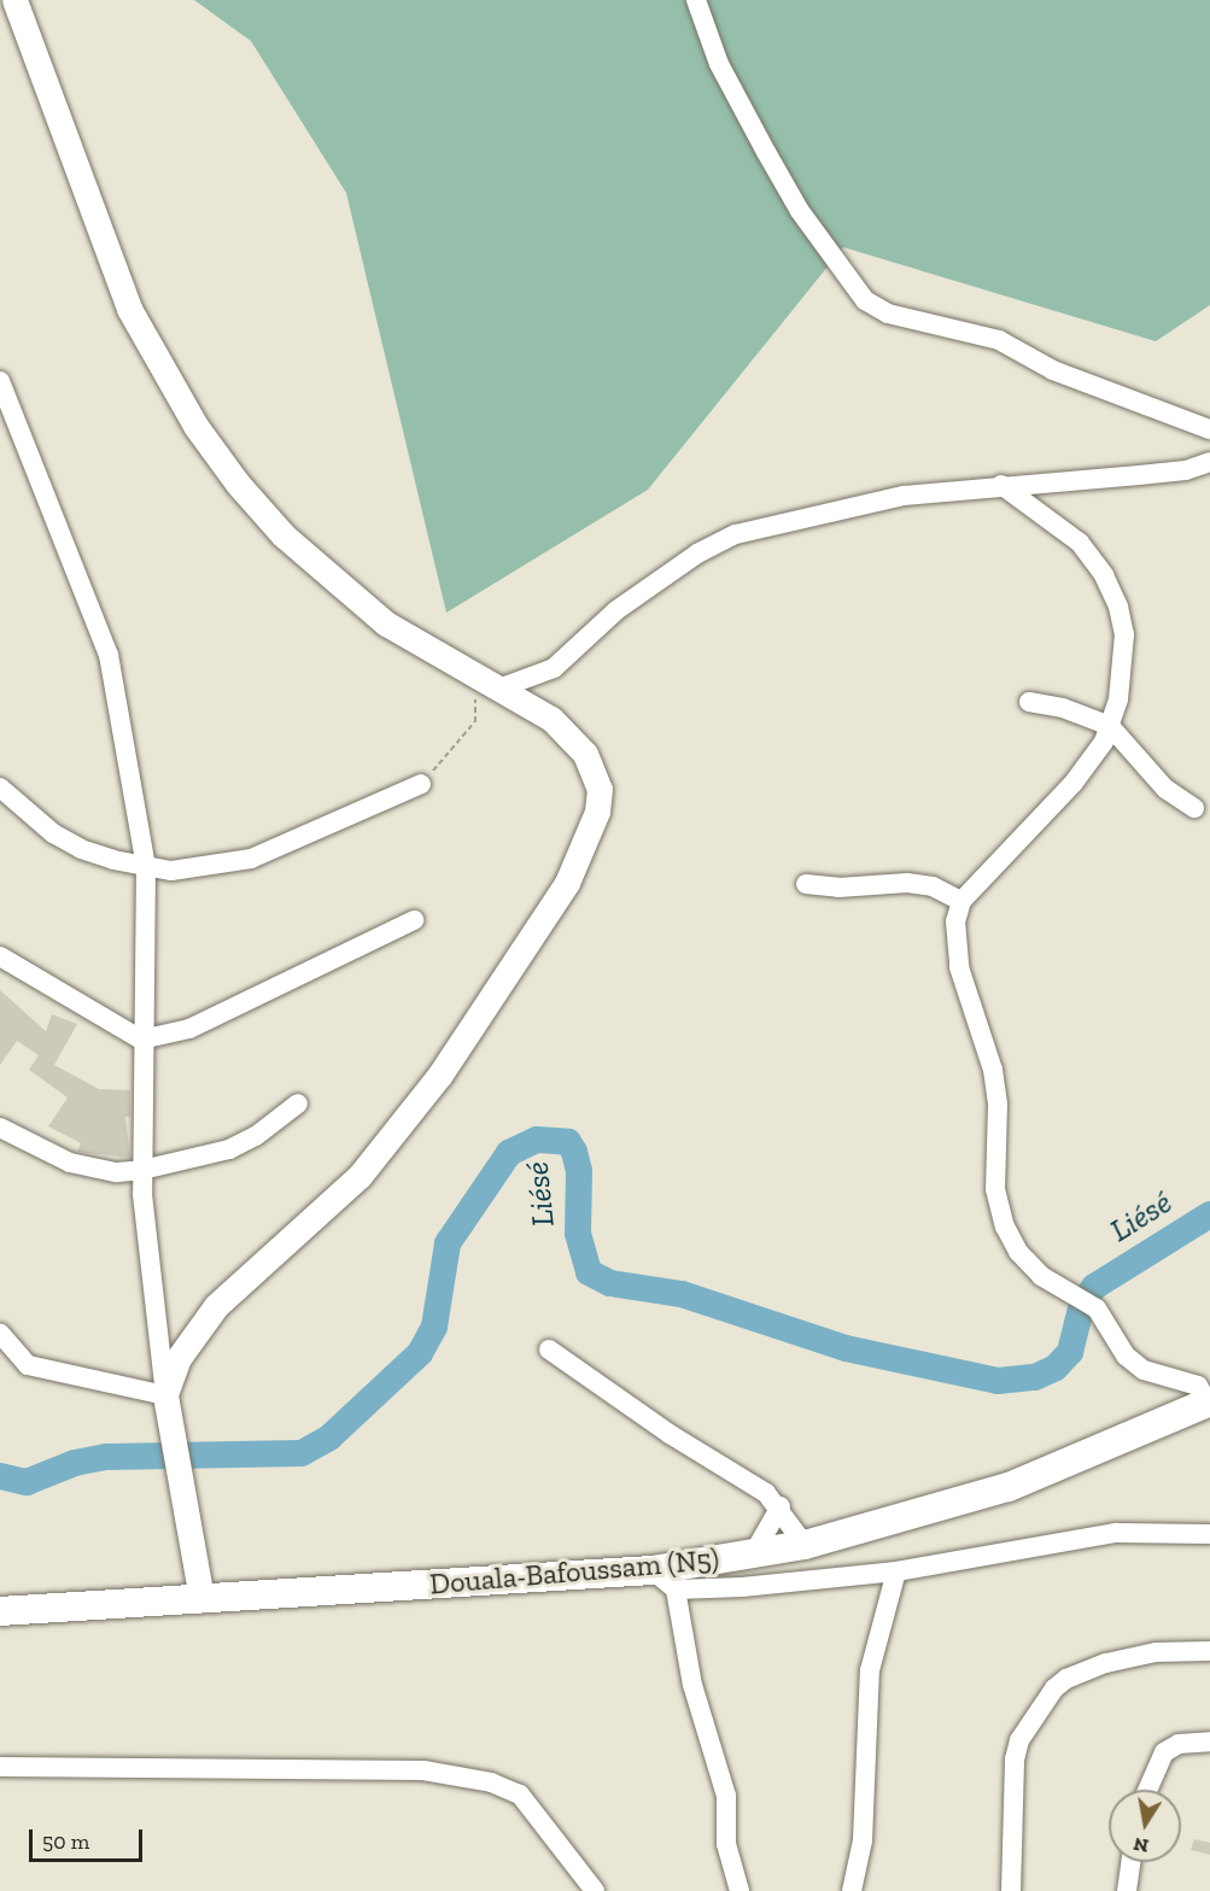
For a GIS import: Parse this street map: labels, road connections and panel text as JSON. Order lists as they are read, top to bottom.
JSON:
{
  "streets": {
    "highway": ["Douala-Bafoussam (N5)"]
  },
  "water": ["Liésé"],
  "scale_bar": "50 m",
  "north": "bottom"
}
